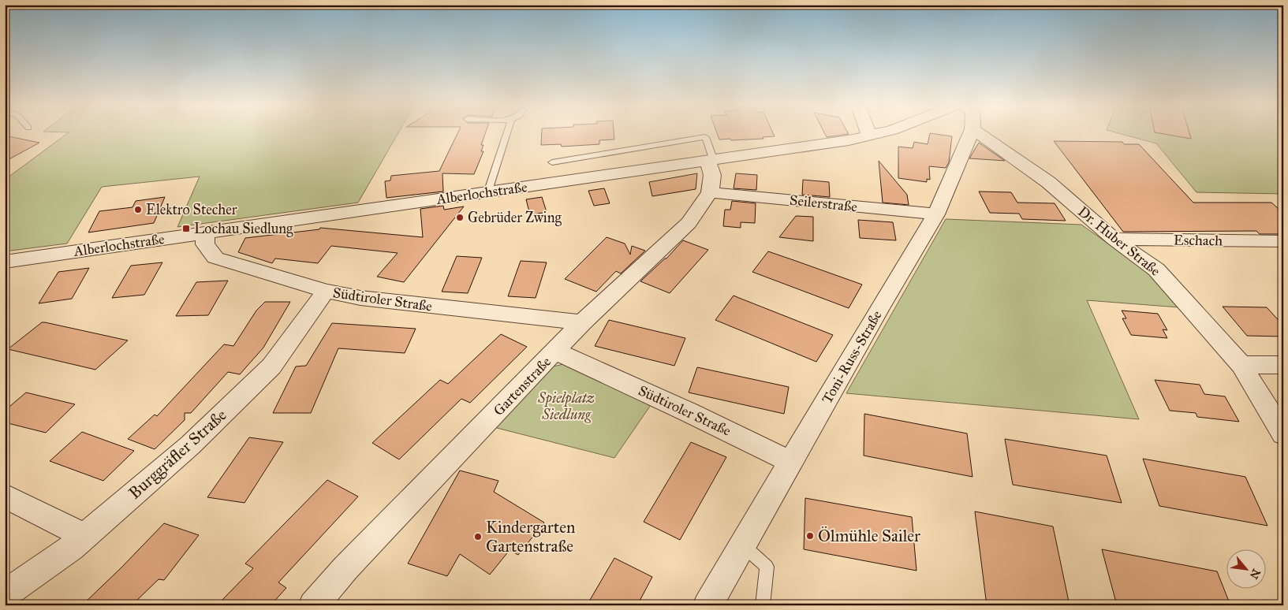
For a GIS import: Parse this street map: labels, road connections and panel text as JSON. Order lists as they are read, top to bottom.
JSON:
{
  "streets": {
    "street": [
      "Alberlochstraße",
      "Seilerstraße",
      "Eschach",
      "Dr. Huber Straße",
      "Südtiroler Straße",
      "Toni-Russ-Straße",
      "Gartenstraße",
      "Burggräfler Straße"
    ]
  },
  "crossings": [
    ["Alberlochstraße", "Südtiroler Straße"],
    ["Alberlochstraße", "Gartenstraße"],
    ["Seilerstraße", "Toni-Russ-Straße"],
    ["Seilerstraße", "Gartenstraße"],
    ["Eschach", "Dr. Huber Straße"],
    ["Südtiroler Straße", "Toni-Russ-Straße"],
    ["Südtiroler Straße", "Gartenstraße"],
    ["Südtiroler Straße", "Burggräfler Straße"]
  ],
  "parks": ["Spielplatz Siedlung"],
  "places": {
    "other": [
      "Elektro Stecher",
      "Gebrüder Zwing",
      "Ölmühle Sailer",
      "Kindergarten Gartenstraße"
    ],
    "transit": ["Lochau Siedlung"]
  },
  "north": "bottom right"
}
